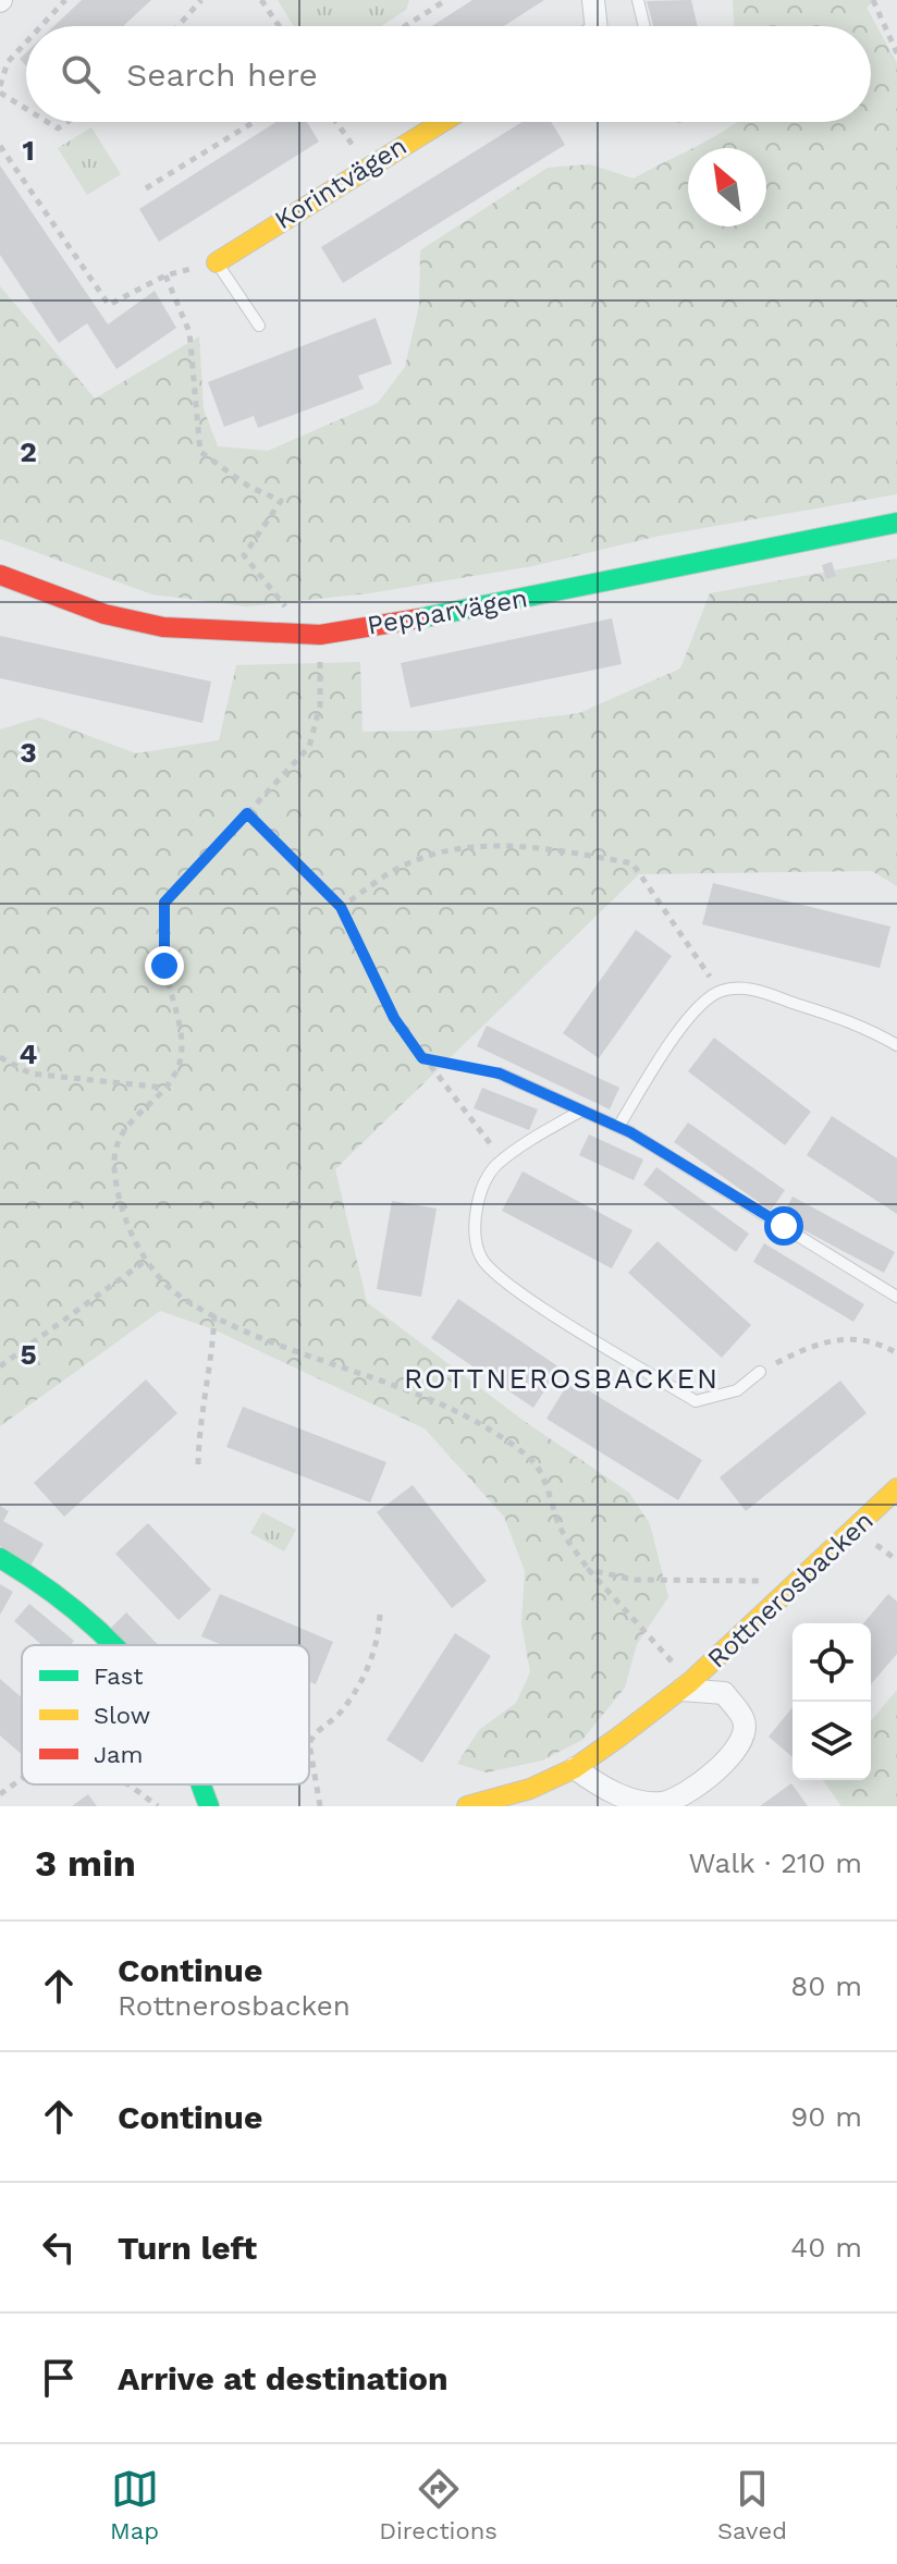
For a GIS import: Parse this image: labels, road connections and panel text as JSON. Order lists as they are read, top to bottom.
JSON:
{
  "streets": {
    "street": ["Korintvägen", "Pepparvägen", "Rottnerosbacken"]
  },
  "districts": ["ROTTNEROSBACKEN"],
  "legend": ["Fast", "Slow", "Jam"],
  "north": "top left",
  "page": {
    "search": "Search here",
    "heading": ["3 min", "Walk · 210 m"],
    "list": [
      ["Continue", "Rottnerosbacken", "80 m"],
      ["Continue", "90 m"],
      ["Turn left", "40 m"],
      "Arrive at destination"
    ],
    "nav": ["Map", "Directions", "Saved"]
  },
  "grid": {
    "rows": [
      "1",
      "2",
      "3",
      "4",
      "5"
    ]
  }
}
